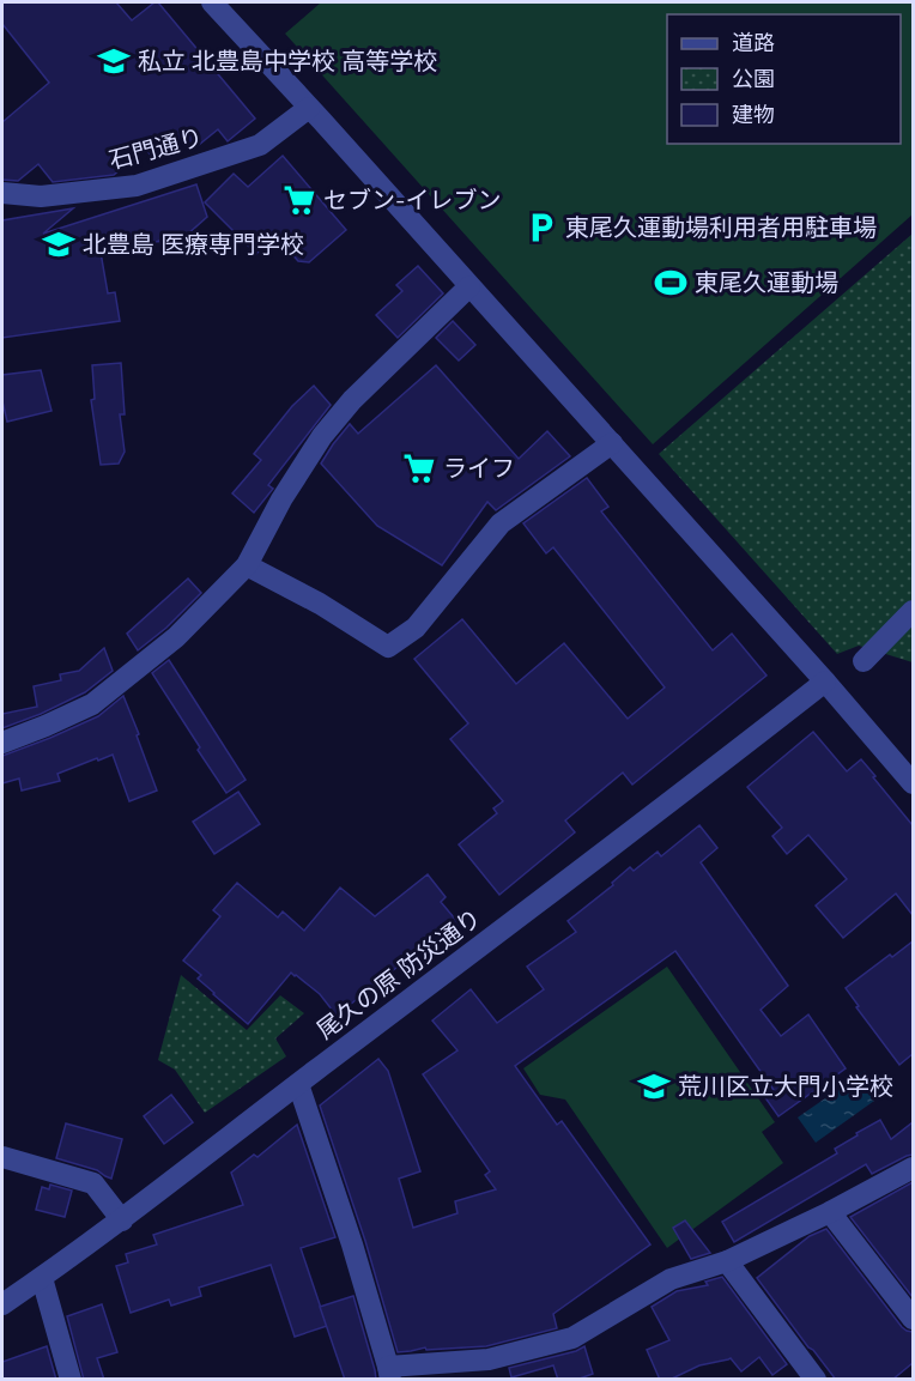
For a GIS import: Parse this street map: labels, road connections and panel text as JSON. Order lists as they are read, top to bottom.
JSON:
{
  "streets": {
    "street": ["石門通り", "尾久の原 防災通り"]
  },
  "places": {
    "school or university": ["私立 北豊島中学校 高等学校", "北豊島 医療専門学校", "荒川区立大門小学校"],
    "supermarket": ["セブン-イレブン", "ライフ"],
    "parking": ["東尾久運動場利用者用駐車場"],
    "sports": ["東尾久運動場"]
  },
  "legend": ["道路", "公園", "建物"]
}
